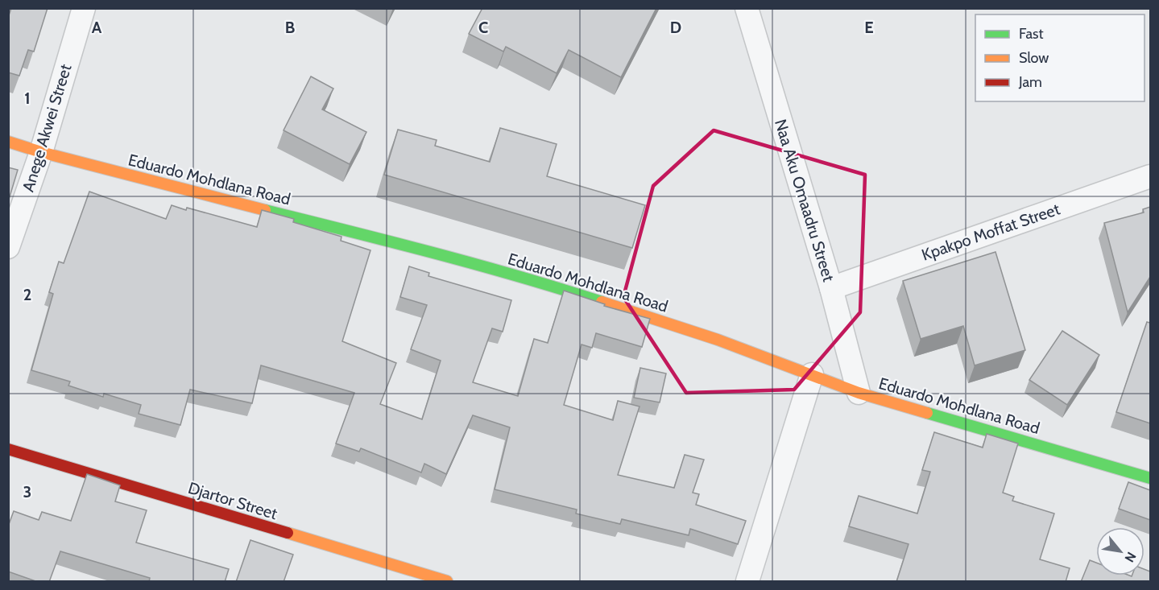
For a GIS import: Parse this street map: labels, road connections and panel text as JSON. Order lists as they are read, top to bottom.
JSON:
{
  "streets": {
    "main road": ["Eduardo Mohdlana Road", "Djartor Street"],
    "street": ["Anege Akwei Street", "Naa Aku Omaadru Street", "Kpakpo Moffat Street"]
  },
  "crossings": [
    ["Anege Akwei Street", "Eduardo Mohdlana Road"],
    ["Eduardo Mohdlana Road", "Naa Aku Omaadru Street"],
    ["Naa Aku Omaadru Street", "Kpakpo Moffat Street"]
  ],
  "legend": ["Fast", "Slow", "Jam"],
  "north": "bottom right",
  "grid": {
    "columns": [
      "A",
      "B",
      "C",
      "D",
      "E"
    ],
    "rows": ["1", "2", "3"]
  }
}
